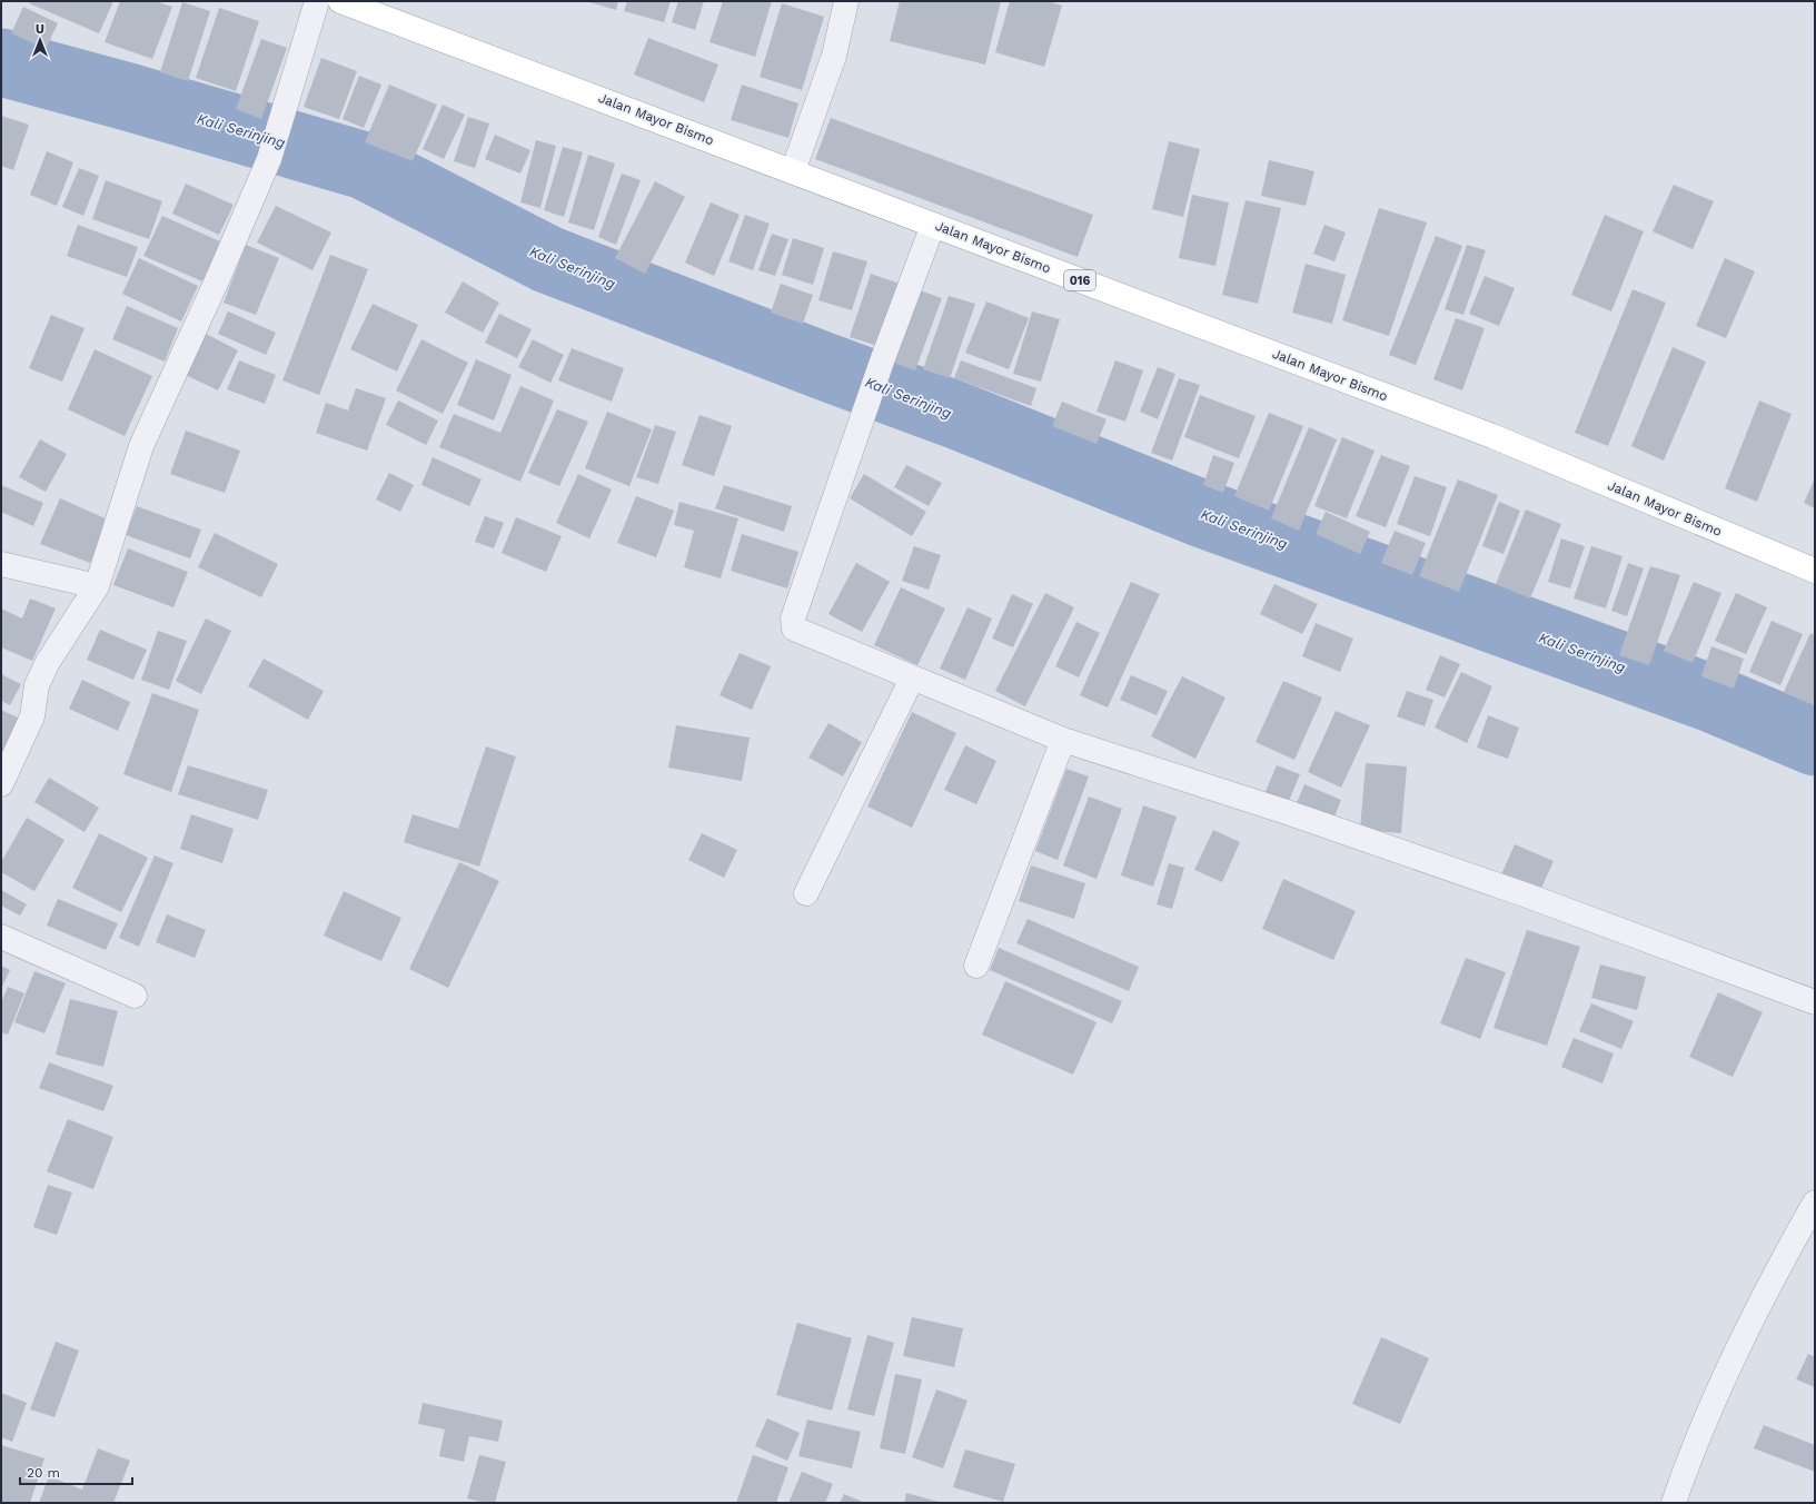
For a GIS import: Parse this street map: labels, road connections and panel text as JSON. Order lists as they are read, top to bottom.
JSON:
{
  "streets": {
    "main road": ["Jalan Mayor Bismo", "016"]
  },
  "water": ["Kali Serinjing"],
  "scale_bar": "20 m",
  "north": "top"
}
